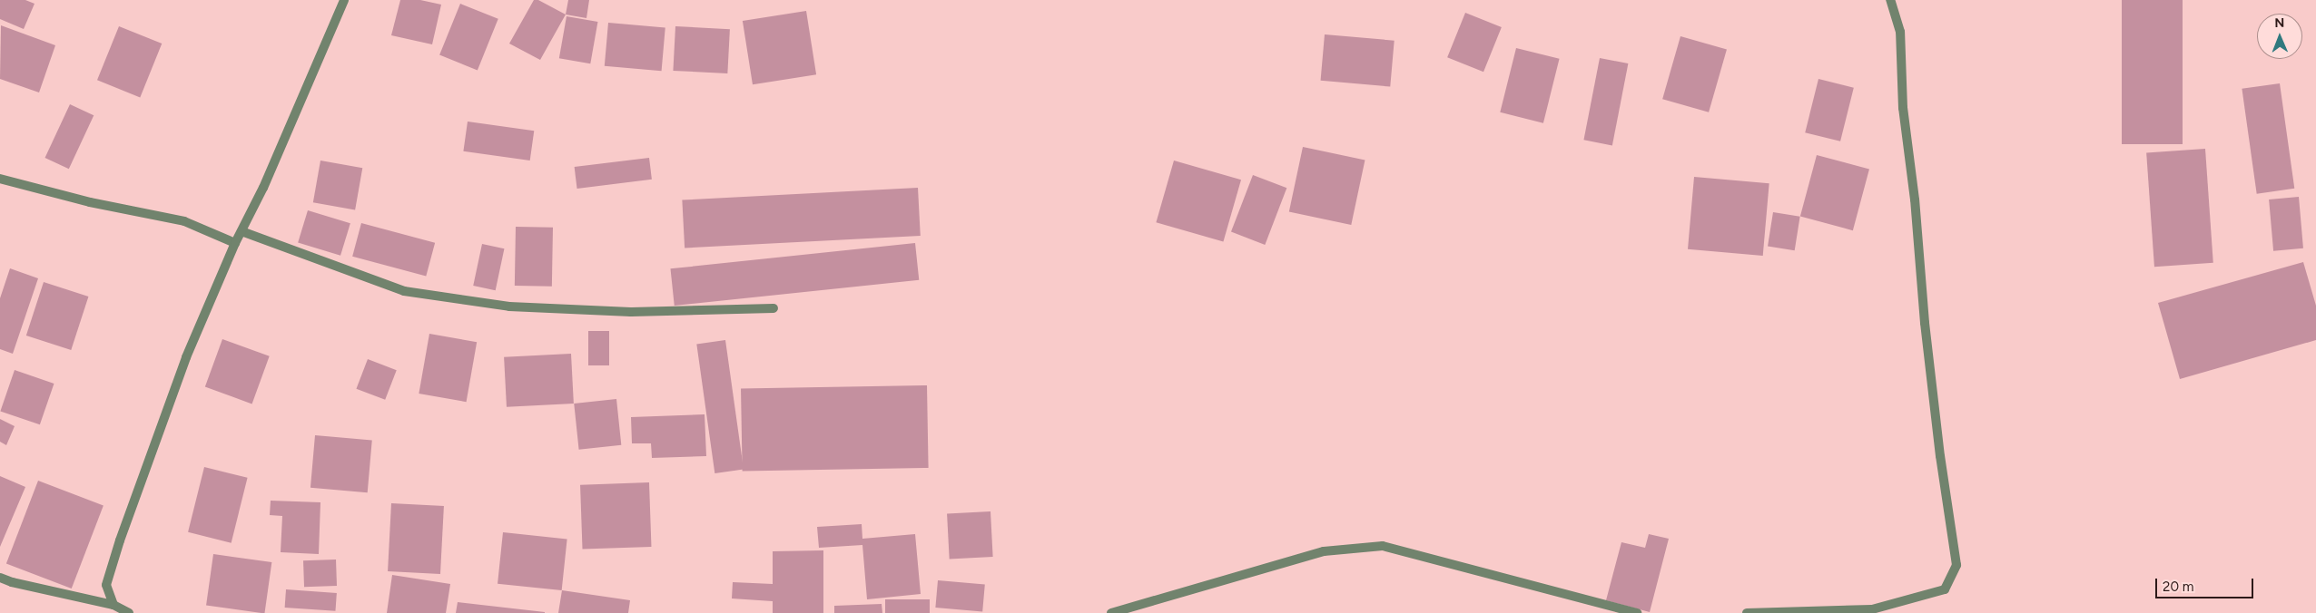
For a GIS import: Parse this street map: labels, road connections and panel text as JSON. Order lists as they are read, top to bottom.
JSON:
{
  "scale_bar": "20 m",
  "north": "top"
}
